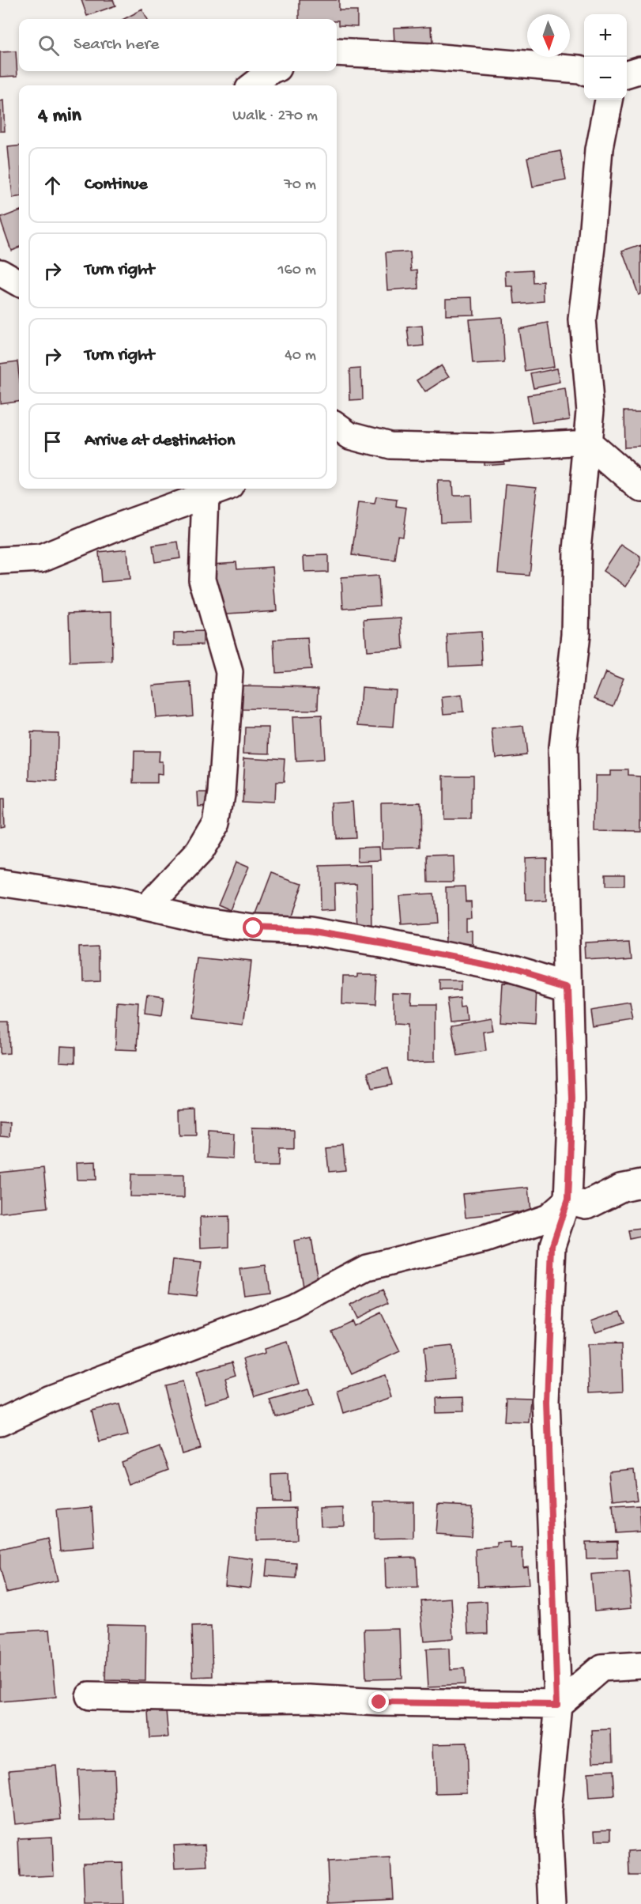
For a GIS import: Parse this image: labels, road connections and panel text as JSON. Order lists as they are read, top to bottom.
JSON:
{
  "north": "bottom",
  "page": {
    "map_buttons": ["+", "−"],
    "search": "Search here",
    "heading": ["4 min", "Walk · 270 m"],
    "list": [
      ["Continue", "70 m"],
      ["Turn right", "160 m"],
      ["Turn right", "40 m"],
      "Arrive at destination"
    ]
  }
}
